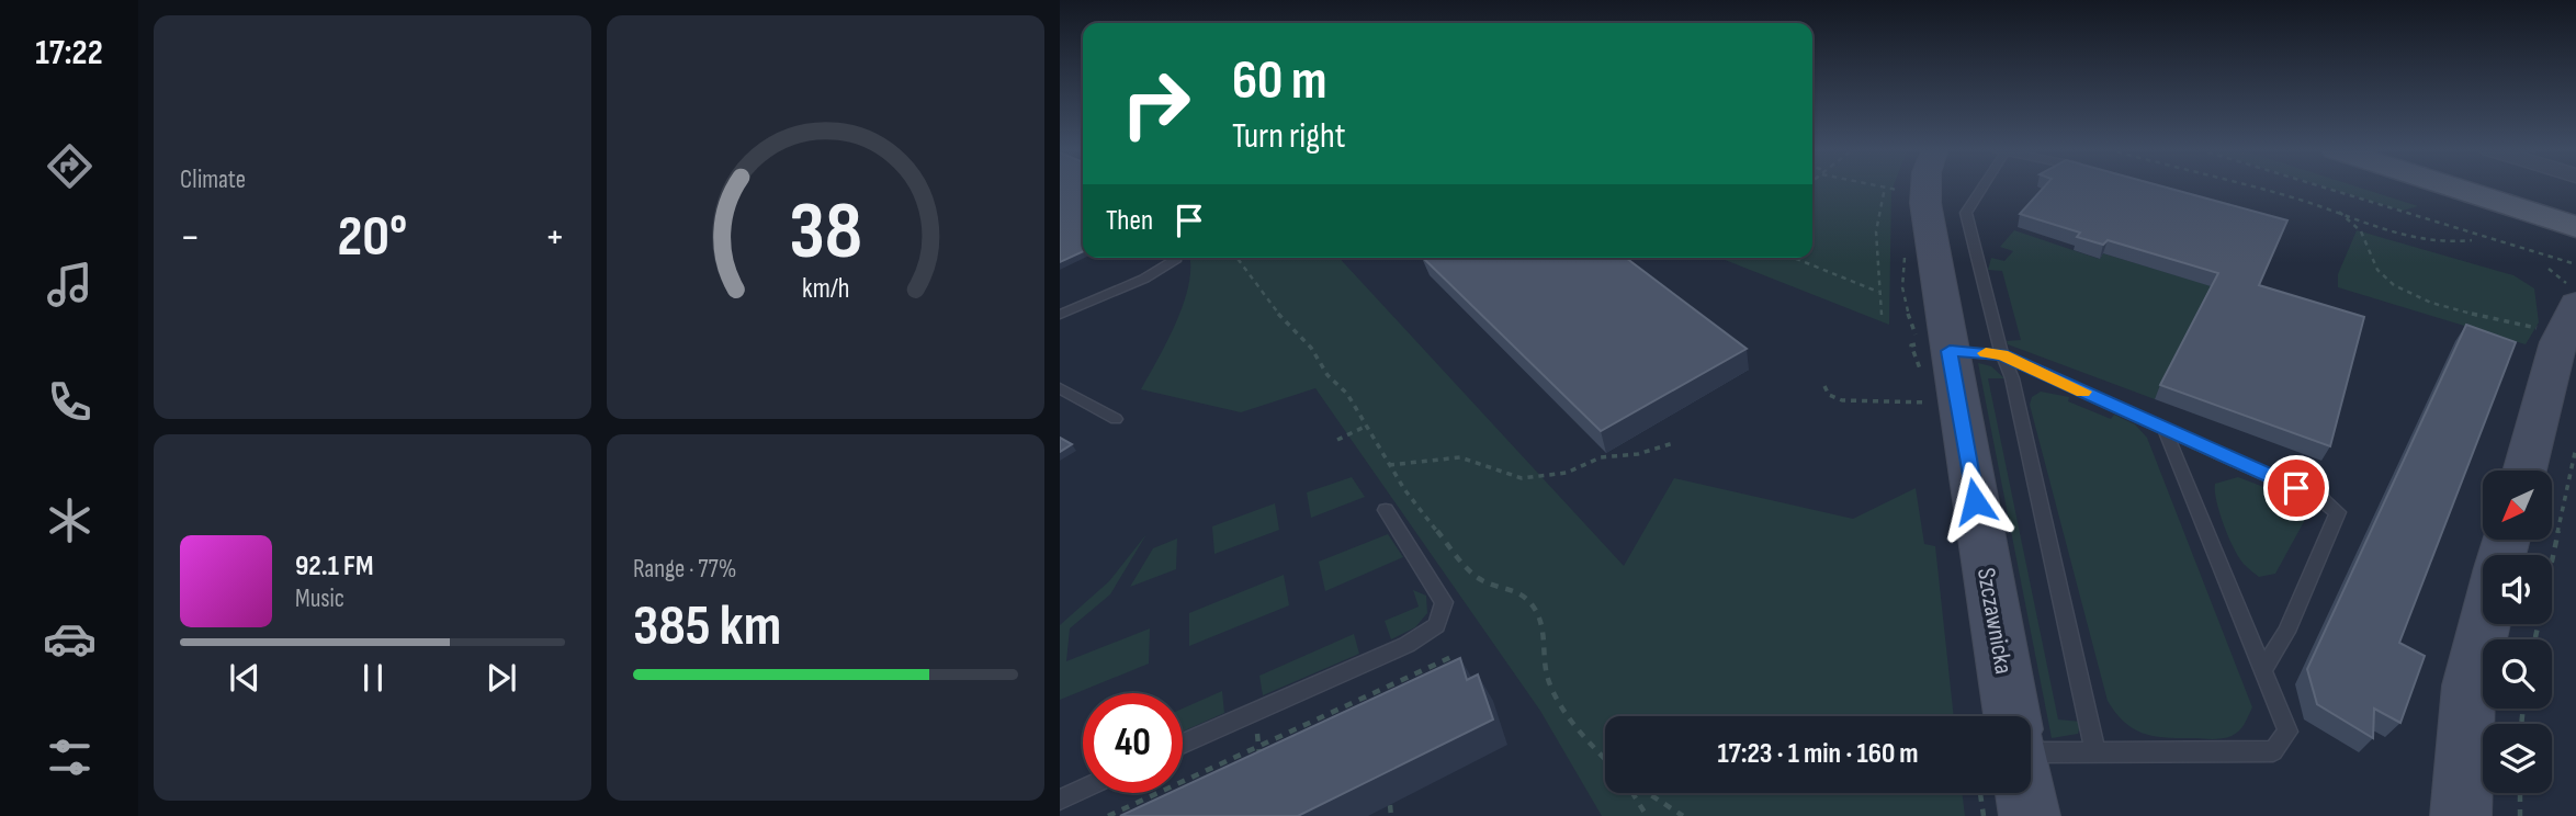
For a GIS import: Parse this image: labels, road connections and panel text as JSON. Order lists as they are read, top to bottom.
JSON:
{
  "streets": {
    "street": ["Szczawnicka"]
  },
  "north": "bottom left",
  "page": {
    "tabs": "17:22",
    "tile": [
      "Climate",
      ["Range · 77%", "385 km"]
    ],
    "turn": ["60 m", "Turn right"],
    "then": "Then",
    "heat": ["−", "20°", "+"],
    "song": ["92.1 FM", "Music"],
    "limit": "40",
    "trip": "17:23 · 1 min · 160 m",
    "gauge": ["38", "km/h"]
  }
}
